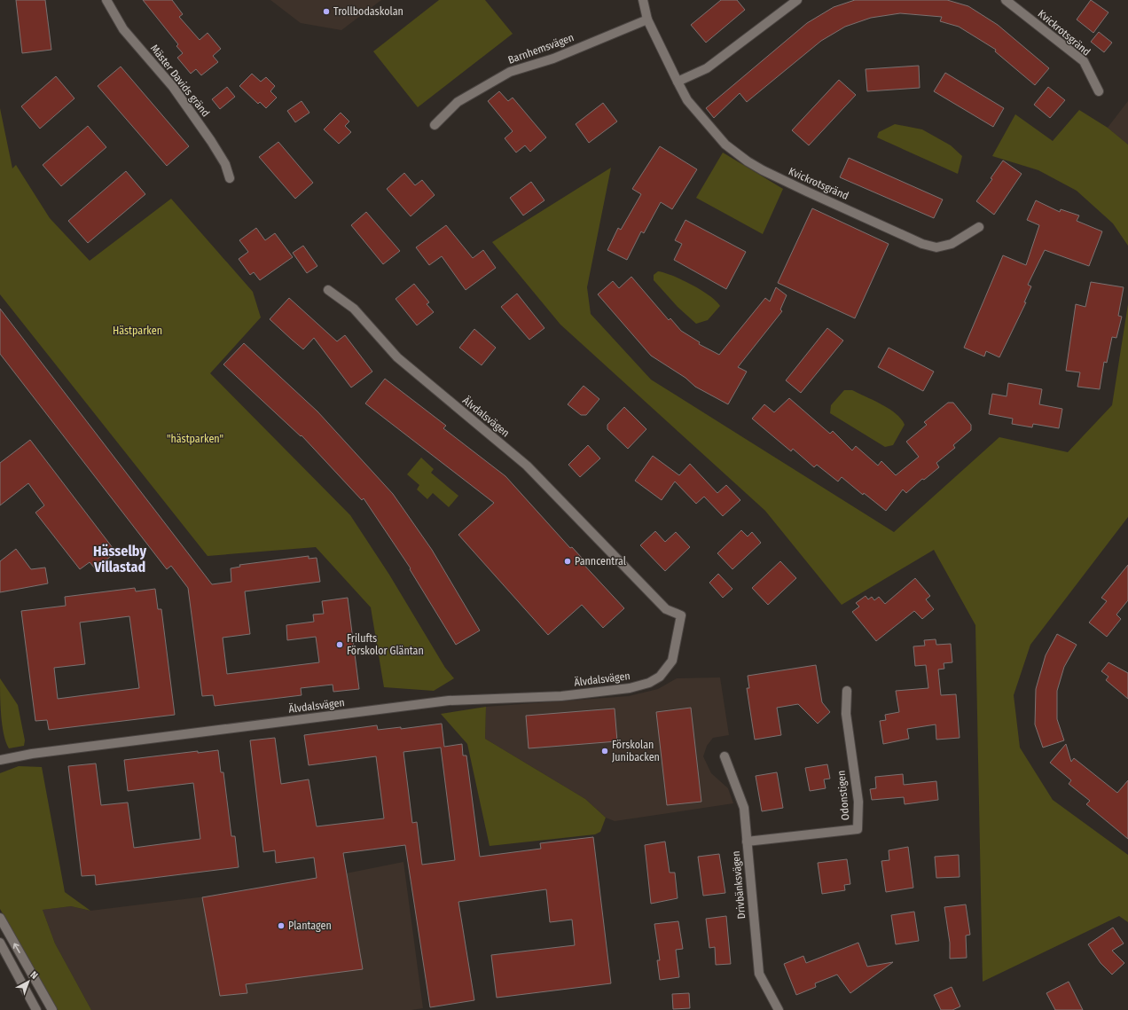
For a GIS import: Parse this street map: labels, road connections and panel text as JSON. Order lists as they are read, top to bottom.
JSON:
{
  "streets": {
    "street": [
      "Kvickrotsgränd",
      "Barnhemsvägen",
      "Mäster Davids gränd",
      "Älvdalsvägen",
      "Odonstigen",
      "Drivbänksvägen"
    ]
  },
  "crossings": [
    ["Kvickrotsgränd", "Barnhemsvägen"],
    ["Odonstigen", "Drivbänksvägen"]
  ],
  "districts": ["Hässelby Villastad"],
  "parks": ["Hästparken", "\"hästparken\""],
  "places": [
    "Trollbodaskolan",
    "Panncentral",
    "Frilufts Förskolor Gläntan",
    "Förskolan Junibacken",
    "Plantagen"
  ],
  "north": "top right"
}
